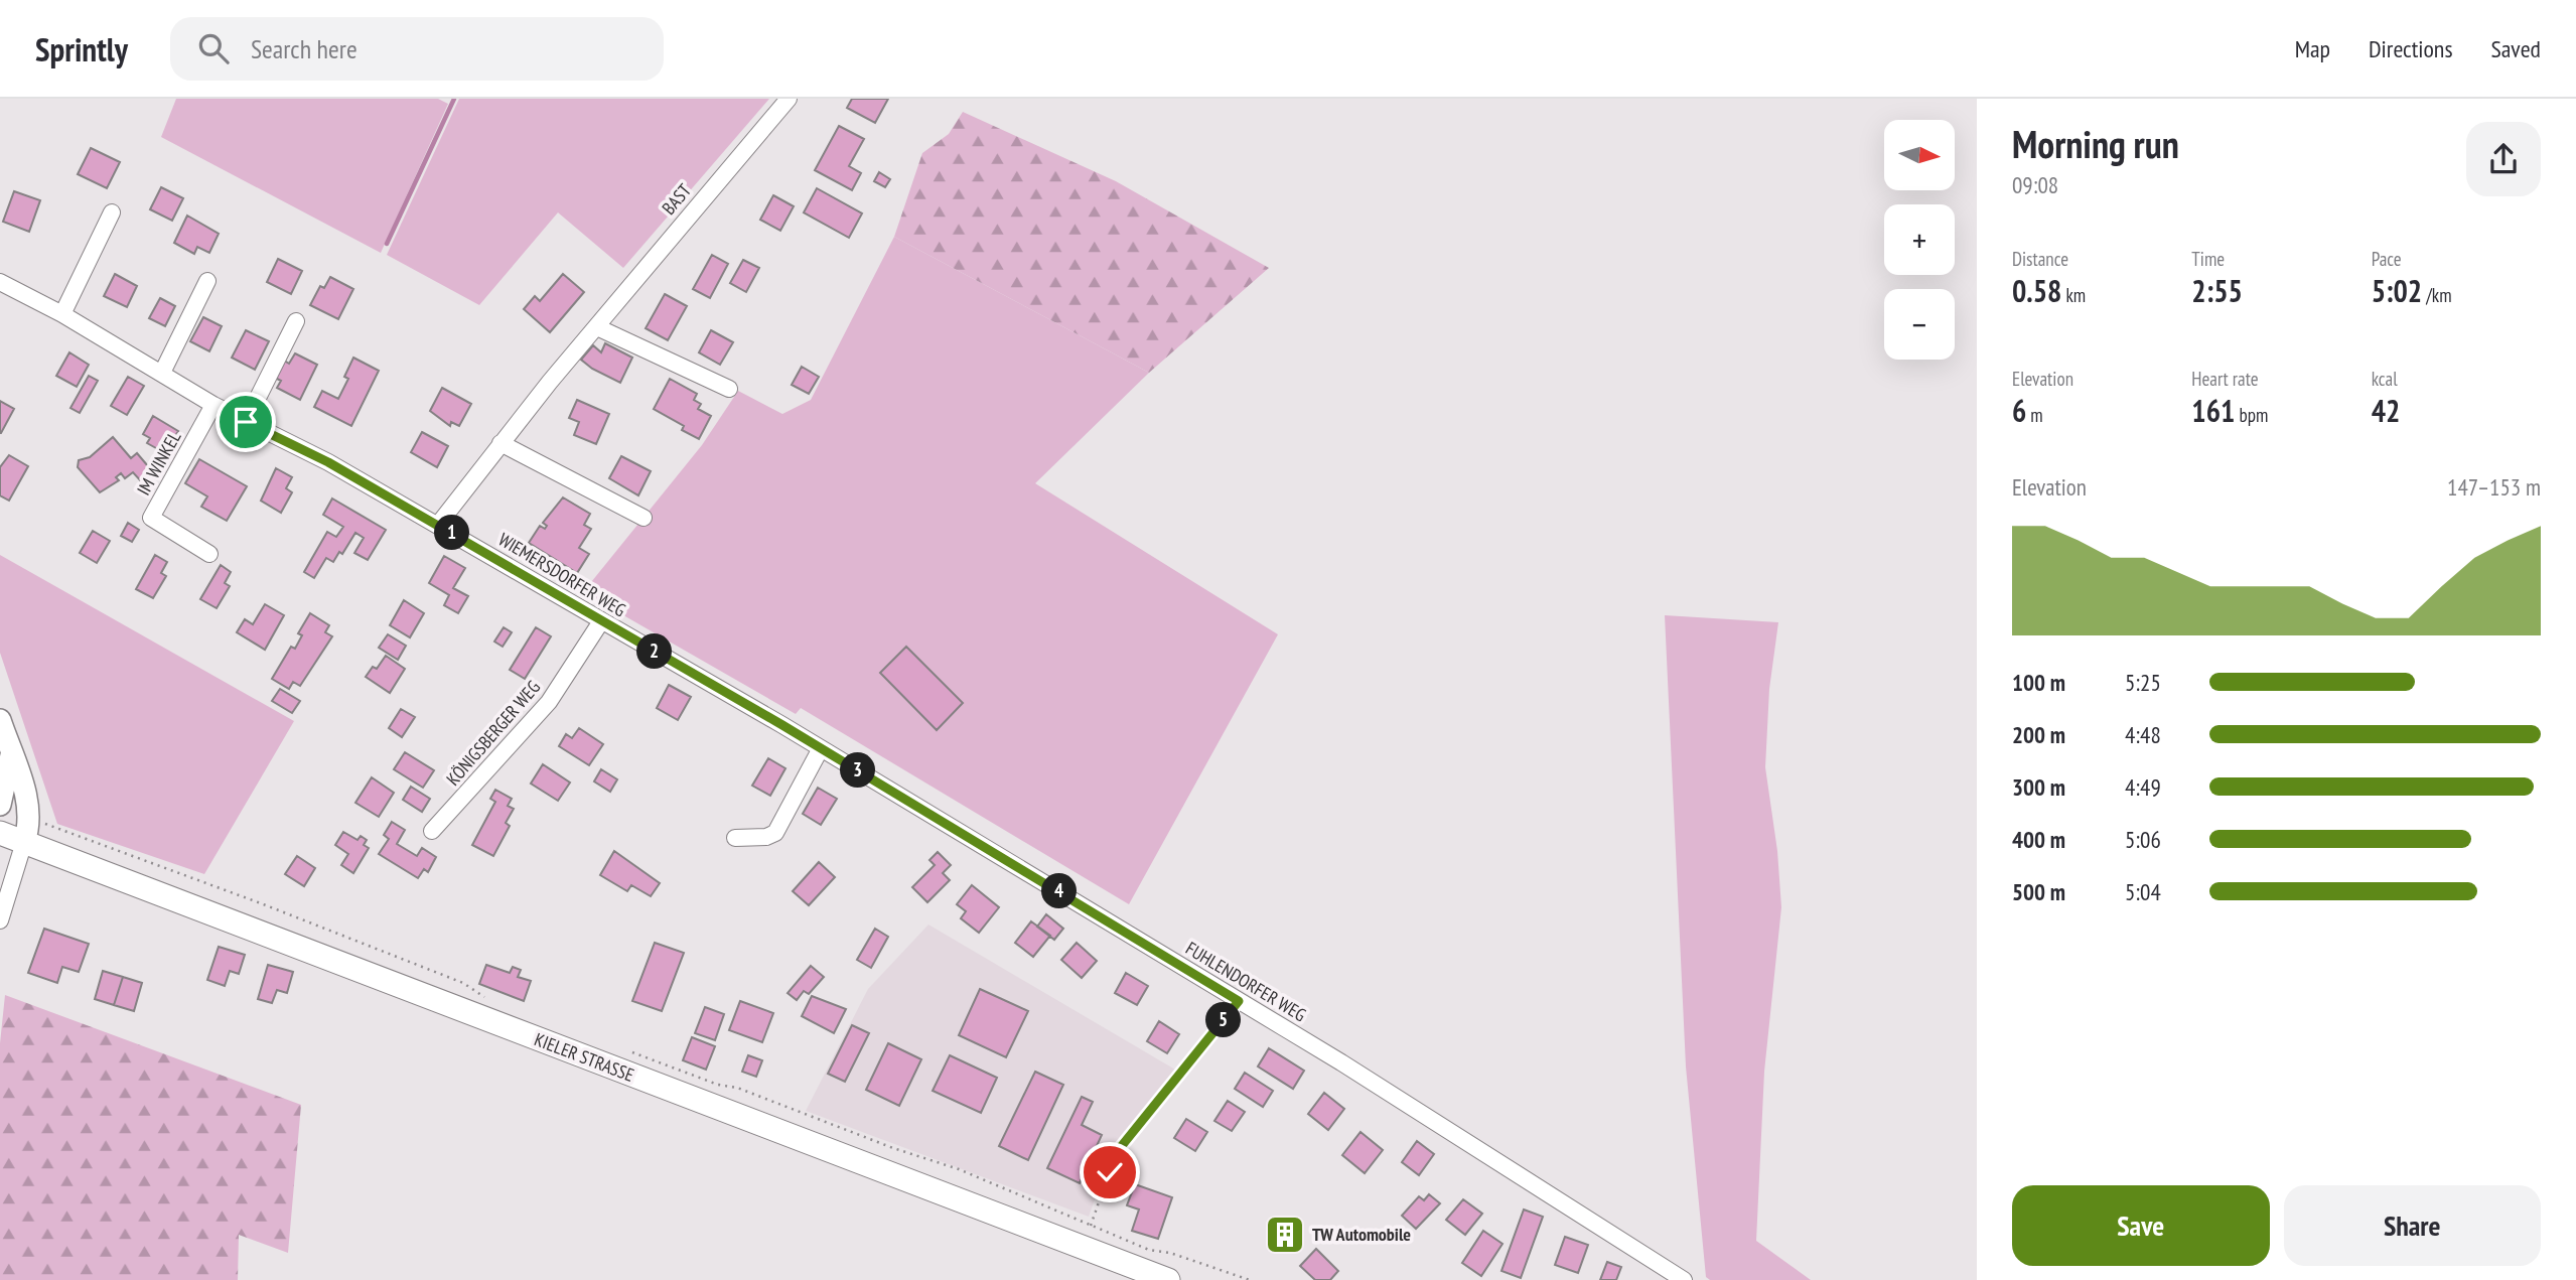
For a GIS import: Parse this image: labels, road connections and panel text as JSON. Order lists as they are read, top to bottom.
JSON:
{
  "streets": {
    "main road": ["KIELER STRASSE"],
    "street": [
      "BAST",
      "IM WINKEL",
      "WIEMERSDORFER WEG",
      "KÖNIGSBERGER WEG",
      "FUHLENDORFER WEG"
    ]
  },
  "crossings": [
    ["BAST", "WIEMERSDORFER WEG"],
    ["IM WINKEL", "WIEMERSDORFER WEG"],
    ["WIEMERSDORFER WEG", "KÖNIGSBERGER WEG"],
    ["WIEMERSDORFER WEG", "FUHLENDORFER WEG"]
  ],
  "places": {
    "building": ["TW Automobile"]
  },
  "north": "right",
  "page": {
    "header": "Sprintly",
    "search": "Search here",
    "nav": ["Map", "Directions", "Saved"],
    "heading": ["Morning run", "09:08"],
    "map_buttons": ["+", "−"],
    "stats": [
      ["Distance", "0.58 km"],
      ["Time", "2:55"],
      ["Pace", "5:02 /km"],
      ["Elevation", "6 m"],
      ["Heart rate", "161 bpm"],
      ["kcal", "42"]
    ],
    "chart": ["Elevation", "147–153 m"],
    "pins": [
      "1",
      "2",
      "3",
      "4",
      "5"
    ],
    "list": [
      {
        "name": "100 m",
        "note": "5:25"
      },
      {
        "name": "200 m",
        "note": "4:48"
      },
      {
        "name": "300 m",
        "note": "4:49"
      },
      {
        "name": "400 m",
        "note": "5:06"
      },
      {
        "name": "500 m",
        "note": "5:04"
      }
    ],
    "buttons": ["Save", "Share"]
  }
}
